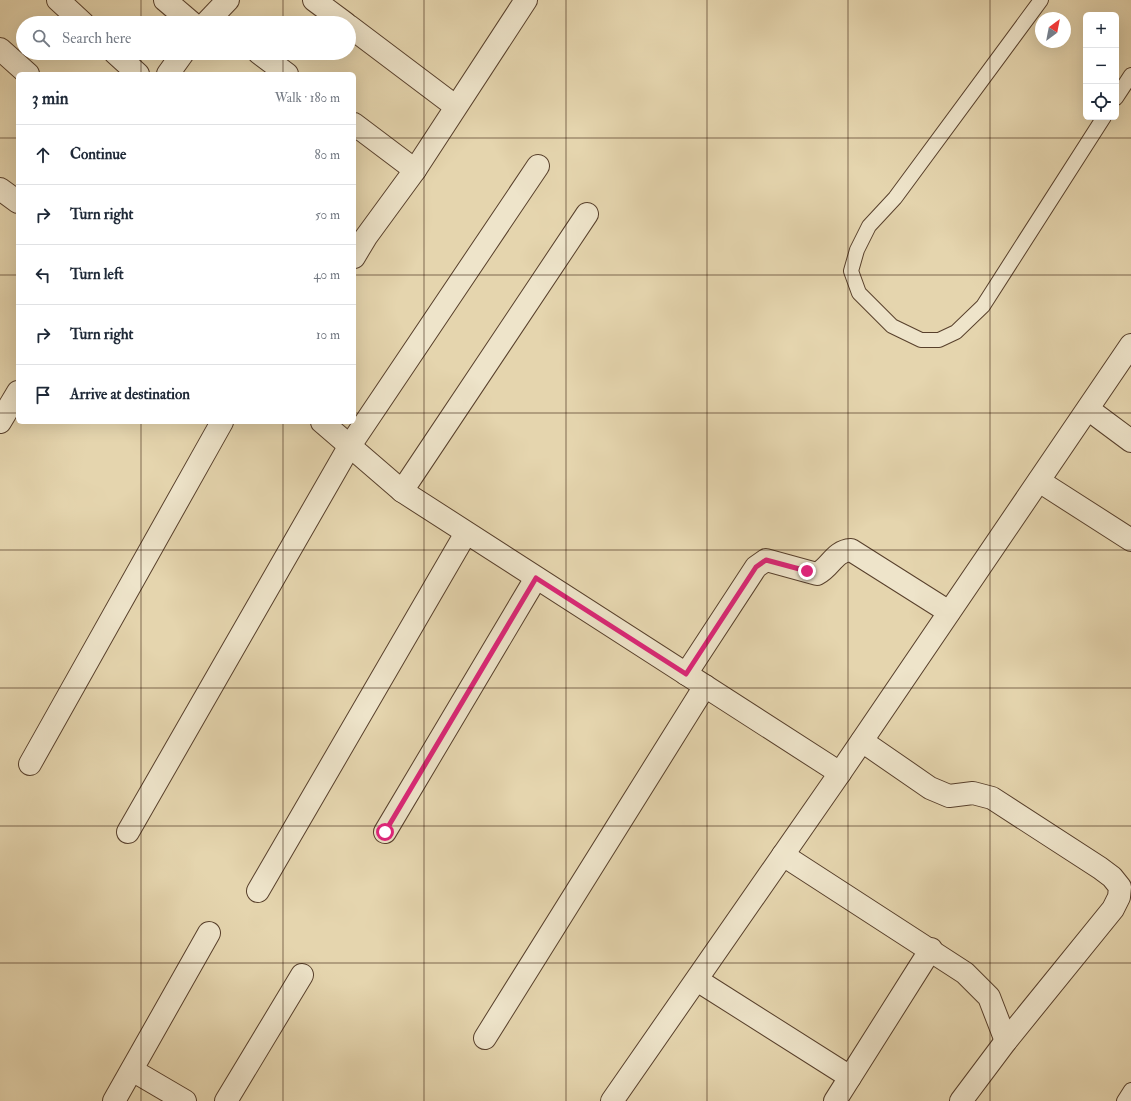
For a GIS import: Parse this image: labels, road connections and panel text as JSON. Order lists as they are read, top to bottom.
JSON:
{
  "north": "top right",
  "page": {
    "map_buttons": ["+", "−"],
    "search": "Search here",
    "heading": ["3 min", "Walk · 180 m"],
    "list": [
      ["Continue", "80 m"],
      ["Turn right", "50 m"],
      ["Turn left", "40 m"],
      ["Turn right", "10 m"],
      "Arrive at destination"
    ]
  }
}
